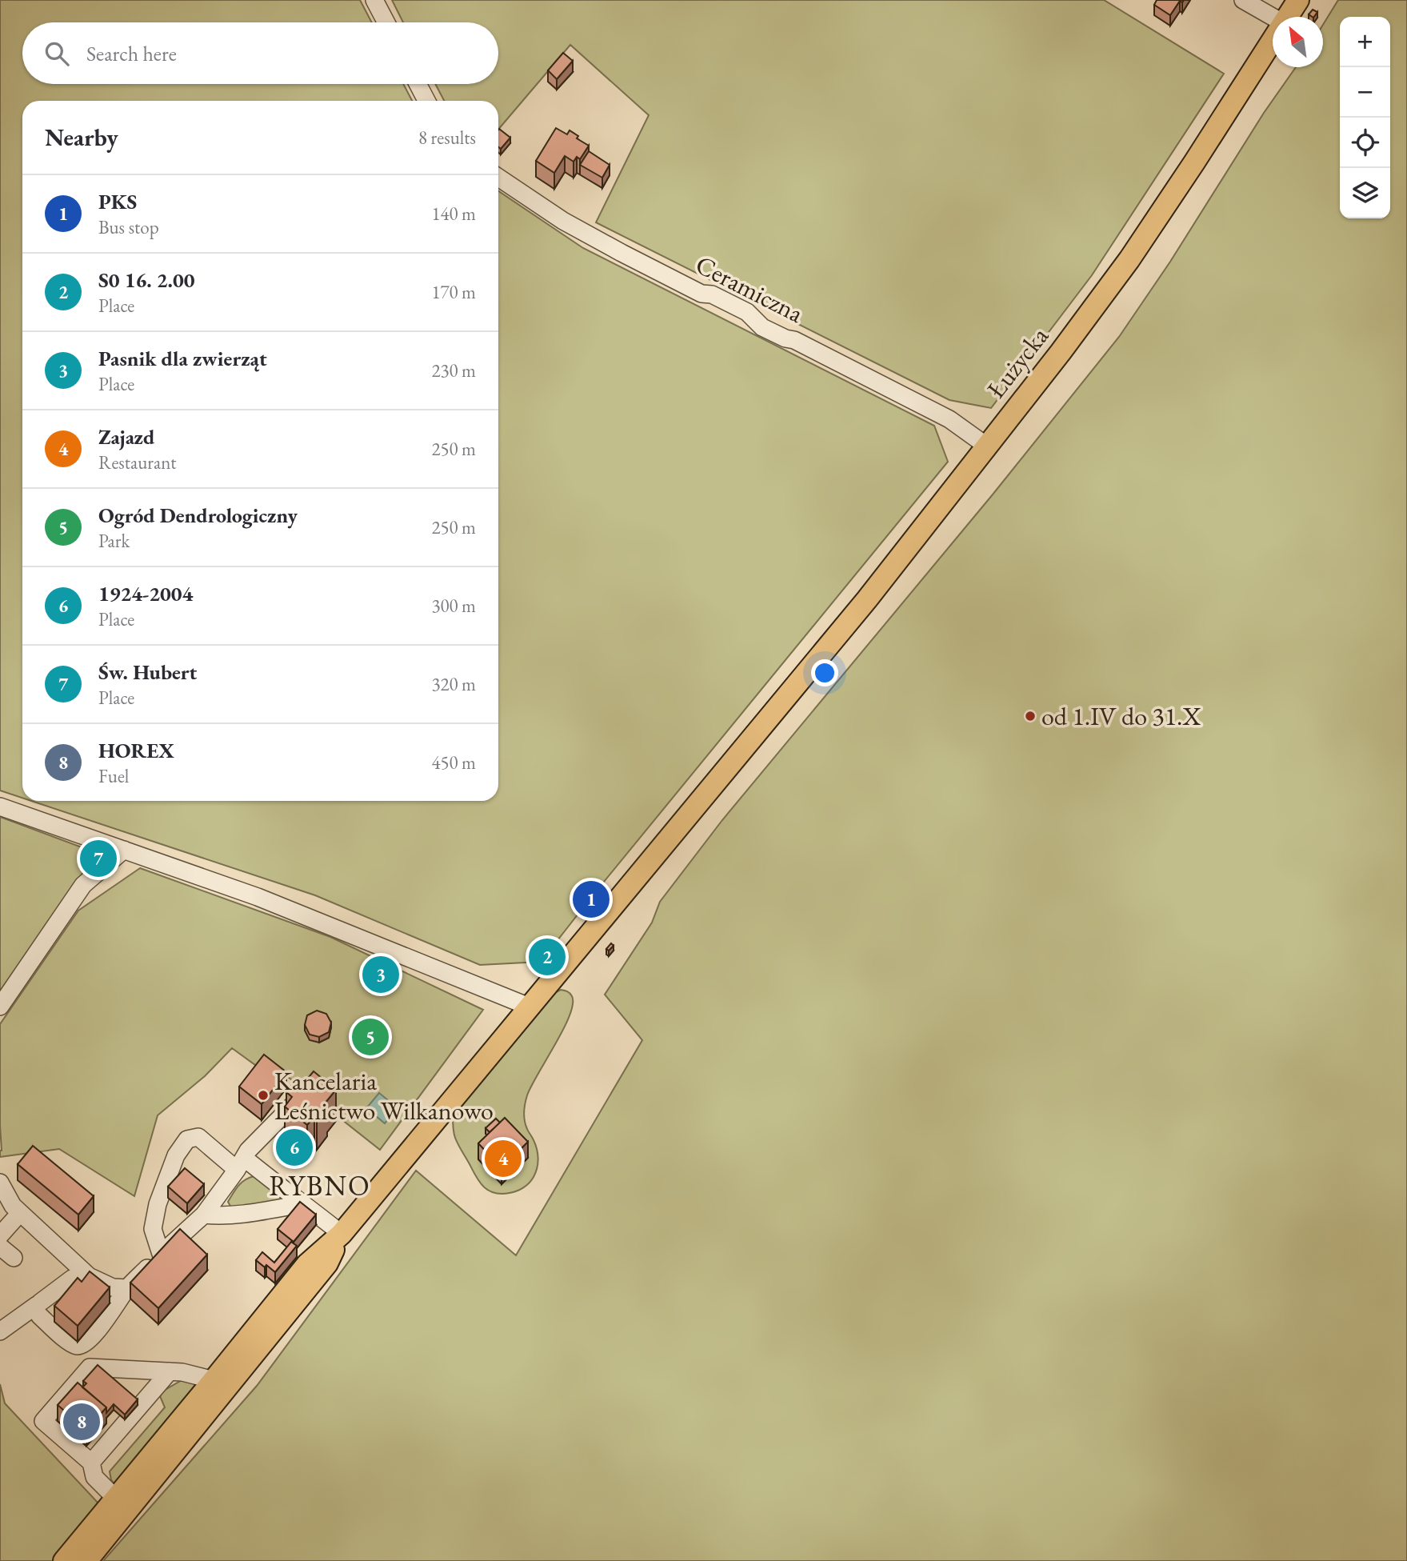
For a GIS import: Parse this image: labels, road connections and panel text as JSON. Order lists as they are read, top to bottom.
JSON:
{
  "streets": {
    "main road": ["Łużycka"],
    "street": ["Ceramiczna"]
  },
  "crossings": [
    ["Ceramiczna", "Łużycka"]
  ],
  "districts": ["RYBNO"],
  "places": ["od 1.IV do 31.X", "Kancelaria Leśnictwo Wilkanowo"],
  "north": "top left",
  "page": {
    "map_buttons": ["+", "−"],
    "search": "Search here",
    "heading": ["Nearby", "8 results"],
    "list": [
      {
        "mark": "1",
        "name": "PKS",
        "note": "Bus stop",
        "value": "140 m"
      },
      {
        "mark": "2",
        "name": "S0 16. 2.00",
        "note": "Place",
        "value": "170 m"
      },
      {
        "mark": "3",
        "name": "Pasnik dla zwierząt",
        "note": "Place",
        "value": "230 m"
      },
      {
        "mark": "4",
        "name": "Zajazd",
        "note": "Restaurant",
        "value": "250 m"
      },
      {
        "mark": "5",
        "name": "Ogród Dendrologiczny",
        "note": "Park",
        "value": "250 m"
      },
      {
        "mark": "6",
        "name": "1924-2004",
        "note": "Place",
        "value": "300 m"
      },
      {
        "mark": "7",
        "name": "Św. Hubert",
        "note": "Place",
        "value": "320 m"
      },
      {
        "mark": "8",
        "name": "HOREX",
        "note": "Fuel",
        "value": "450 m"
      }
    ],
    "pins": [
      "7",
      "1",
      "2",
      "3",
      "5",
      "6",
      "4",
      "8"
    ]
  }
}
